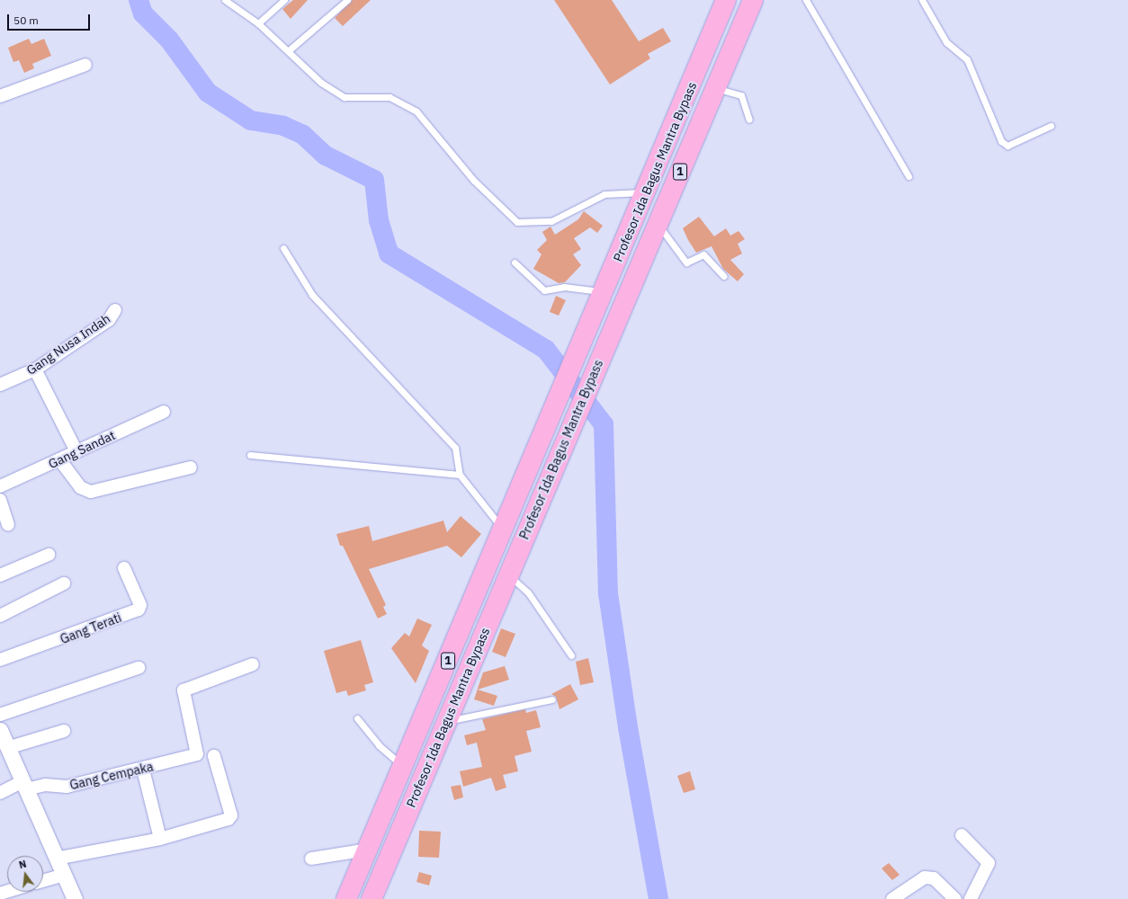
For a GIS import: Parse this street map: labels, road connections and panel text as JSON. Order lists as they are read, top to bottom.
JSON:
{
  "streets": {
    "highway": ["Profesor Ida Bagus Mantra Bypass", "1"],
    "street": [
      "Gang Nusa Indah",
      "Gang Sandat",
      "Gang Terati",
      "Gang Cempaka"
    ]
  },
  "scale_bar": "50 m",
  "north": "top"
}
